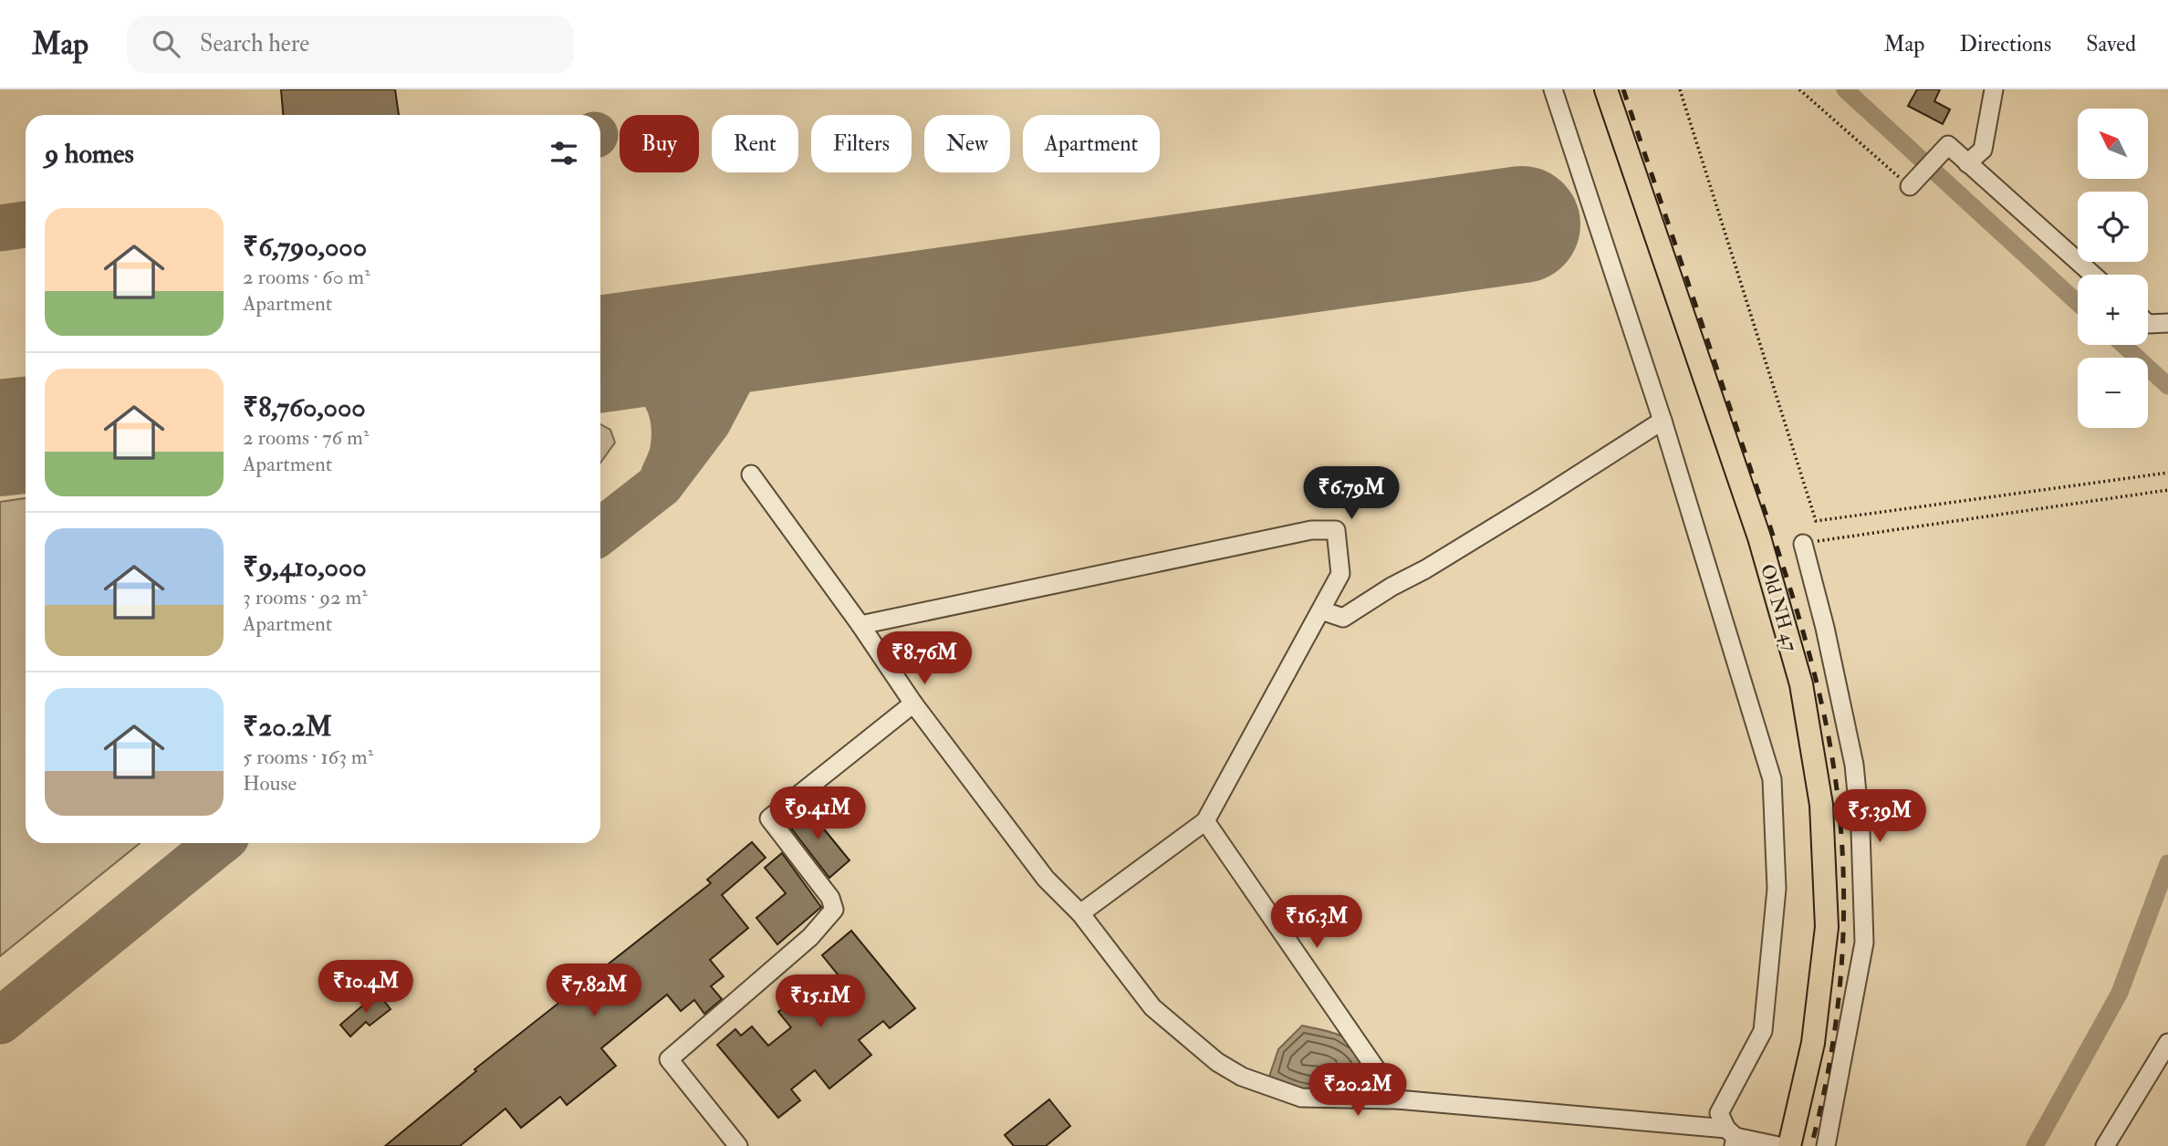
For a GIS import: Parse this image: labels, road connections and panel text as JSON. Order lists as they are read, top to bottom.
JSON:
{
  "streets": {
    "main road": ["Old NH 47"]
  },
  "north": "top left",
  "page": {
    "header": "Map",
    "search": "Search here",
    "nav": ["Map", "Directions", "Saved"],
    "map_buttons": ["+", "−"],
    "chip": [
      "Buy",
      "Rent",
      "Filters",
      "New",
      "Apartment"
    ],
    "heading": "9 homes",
    "list": [
      {
        "name": "₹6,790,000",
        "note": "2 rooms · 60 m² · Apartment"
      },
      {
        "name": "₹8,760,000",
        "note": "2 rooms · 76 m² · Apartment"
      },
      {
        "name": "₹9,410,000",
        "note": "3 rooms · 92 m² · Apartment"
      },
      {
        "name": "₹20.2M",
        "note": "5 rooms · 163 m² · House"
      }
    ],
    "price": [
      "₹6.79M",
      "₹8.76M",
      "₹9.41M",
      "₹5.39M",
      "₹16.3M",
      "₹10.4M",
      "₹7.82M",
      "₹15.1M",
      "₹20.2M"
    ]
  }
}
